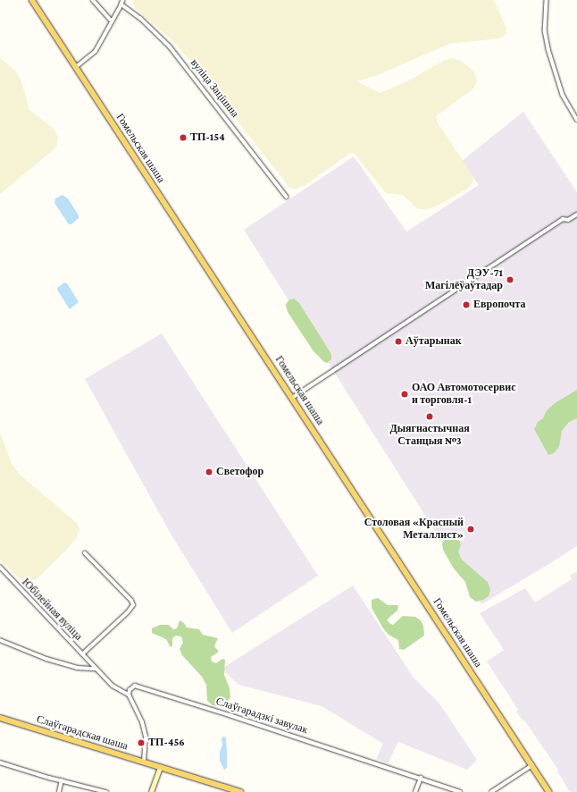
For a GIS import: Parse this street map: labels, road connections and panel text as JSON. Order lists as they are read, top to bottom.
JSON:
{
  "streets": {
    "main road": ["Гомельская шаша", "Слаўгарадская шаша"],
    "street": ["вуліца Зацішша", "Юбілейная вуліца", "Слаўгарадзкі завулак"]
  },
  "crossings": [
    ["Юбілейная вуліца", "Слаўгарадзкі завулак"]
  ],
  "places": [
    "ТП-154",
    "ДЭУ-71 Магілёўаўтадар",
    "Европочта",
    "Аўтарынак",
    "ОАО Автомотосервис и торговля-1",
    "Дыягнастычная Станцыя №3",
    "Светофор",
    "Столовая «Красный Металлист»",
    "ТП-456"
  ]
}
